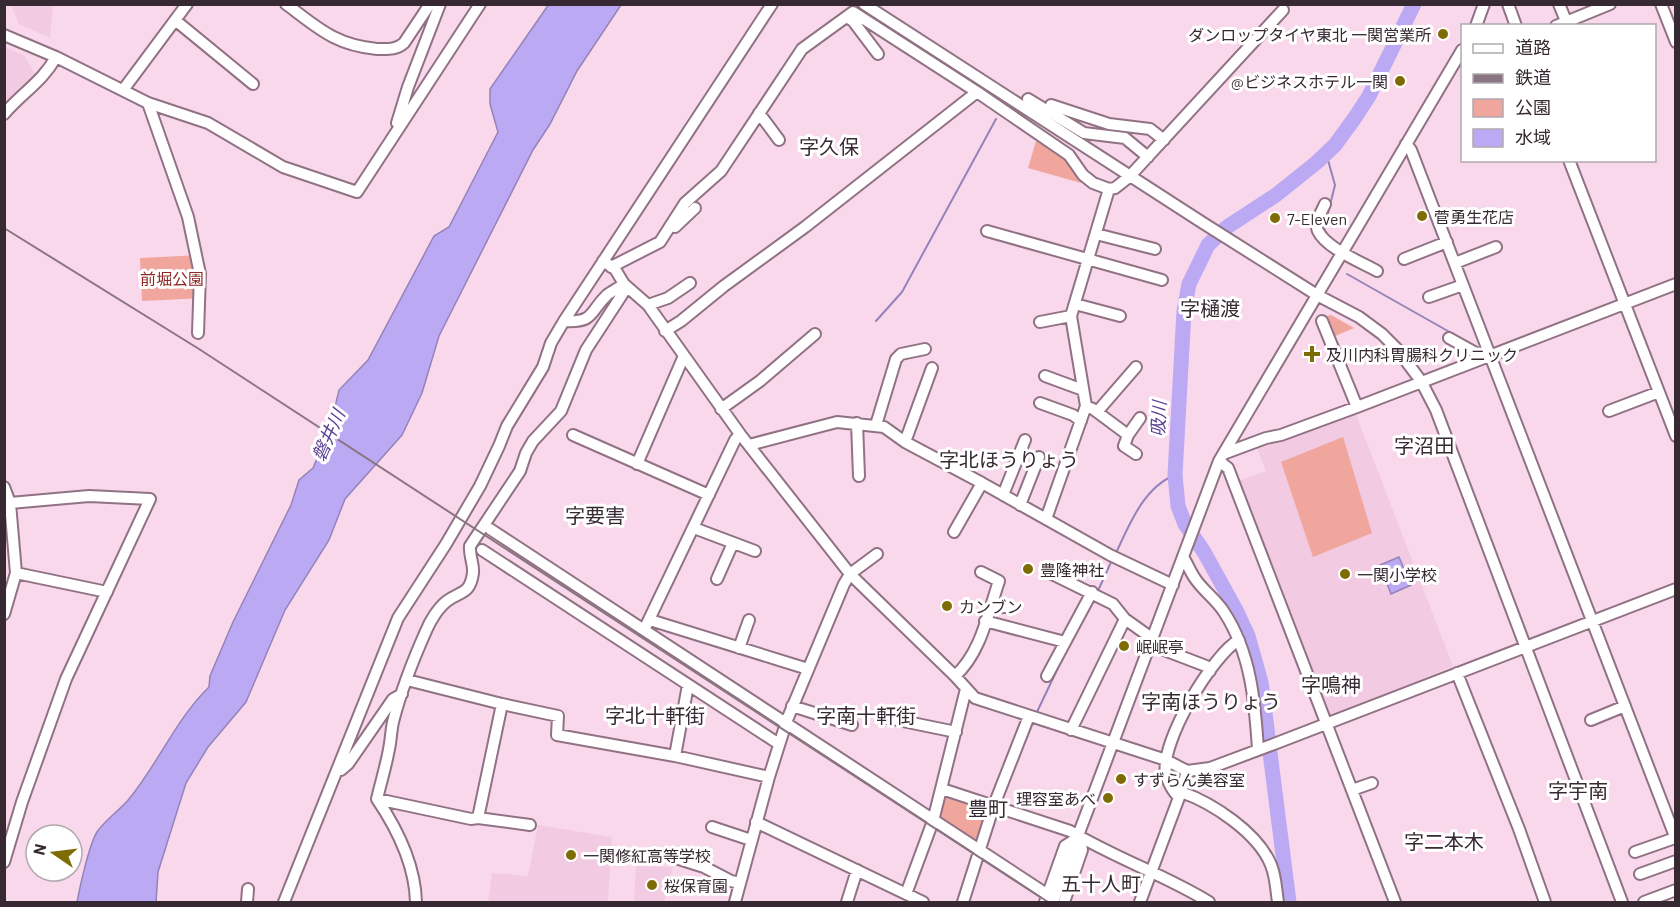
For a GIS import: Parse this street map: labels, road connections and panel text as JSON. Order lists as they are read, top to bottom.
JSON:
{
  "districts": [
    "字久保",
    "字樋渡",
    "字沼田",
    "字北ほうりょう",
    "字要害",
    "字鳴神",
    "字南ほうりょう",
    "字北十軒街",
    "字南十軒街",
    "字宇南",
    "豊町",
    "字二本木",
    "五十人町"
  ],
  "water": ["吸川", "磐井川"],
  "parks": ["前堀公園"],
  "places": {
    "other": [
      "ダンロップタイヤ東北 一関営業所",
      "@ビジネスホテル一関",
      "菅勇生花店",
      "7-Eleven",
      "豊隆神社",
      "一関小学校",
      "カンブン",
      "岷岷亭",
      "すずらん美容室",
      "理容室あべ",
      "一関修紅高等学校",
      "桜保育園"
    ],
    "health": ["及川内科胃腸科クリニック"]
  },
  "legend": [
    "道路",
    "鉄道",
    "公園",
    "水域"
  ],
  "north": "left"
}
